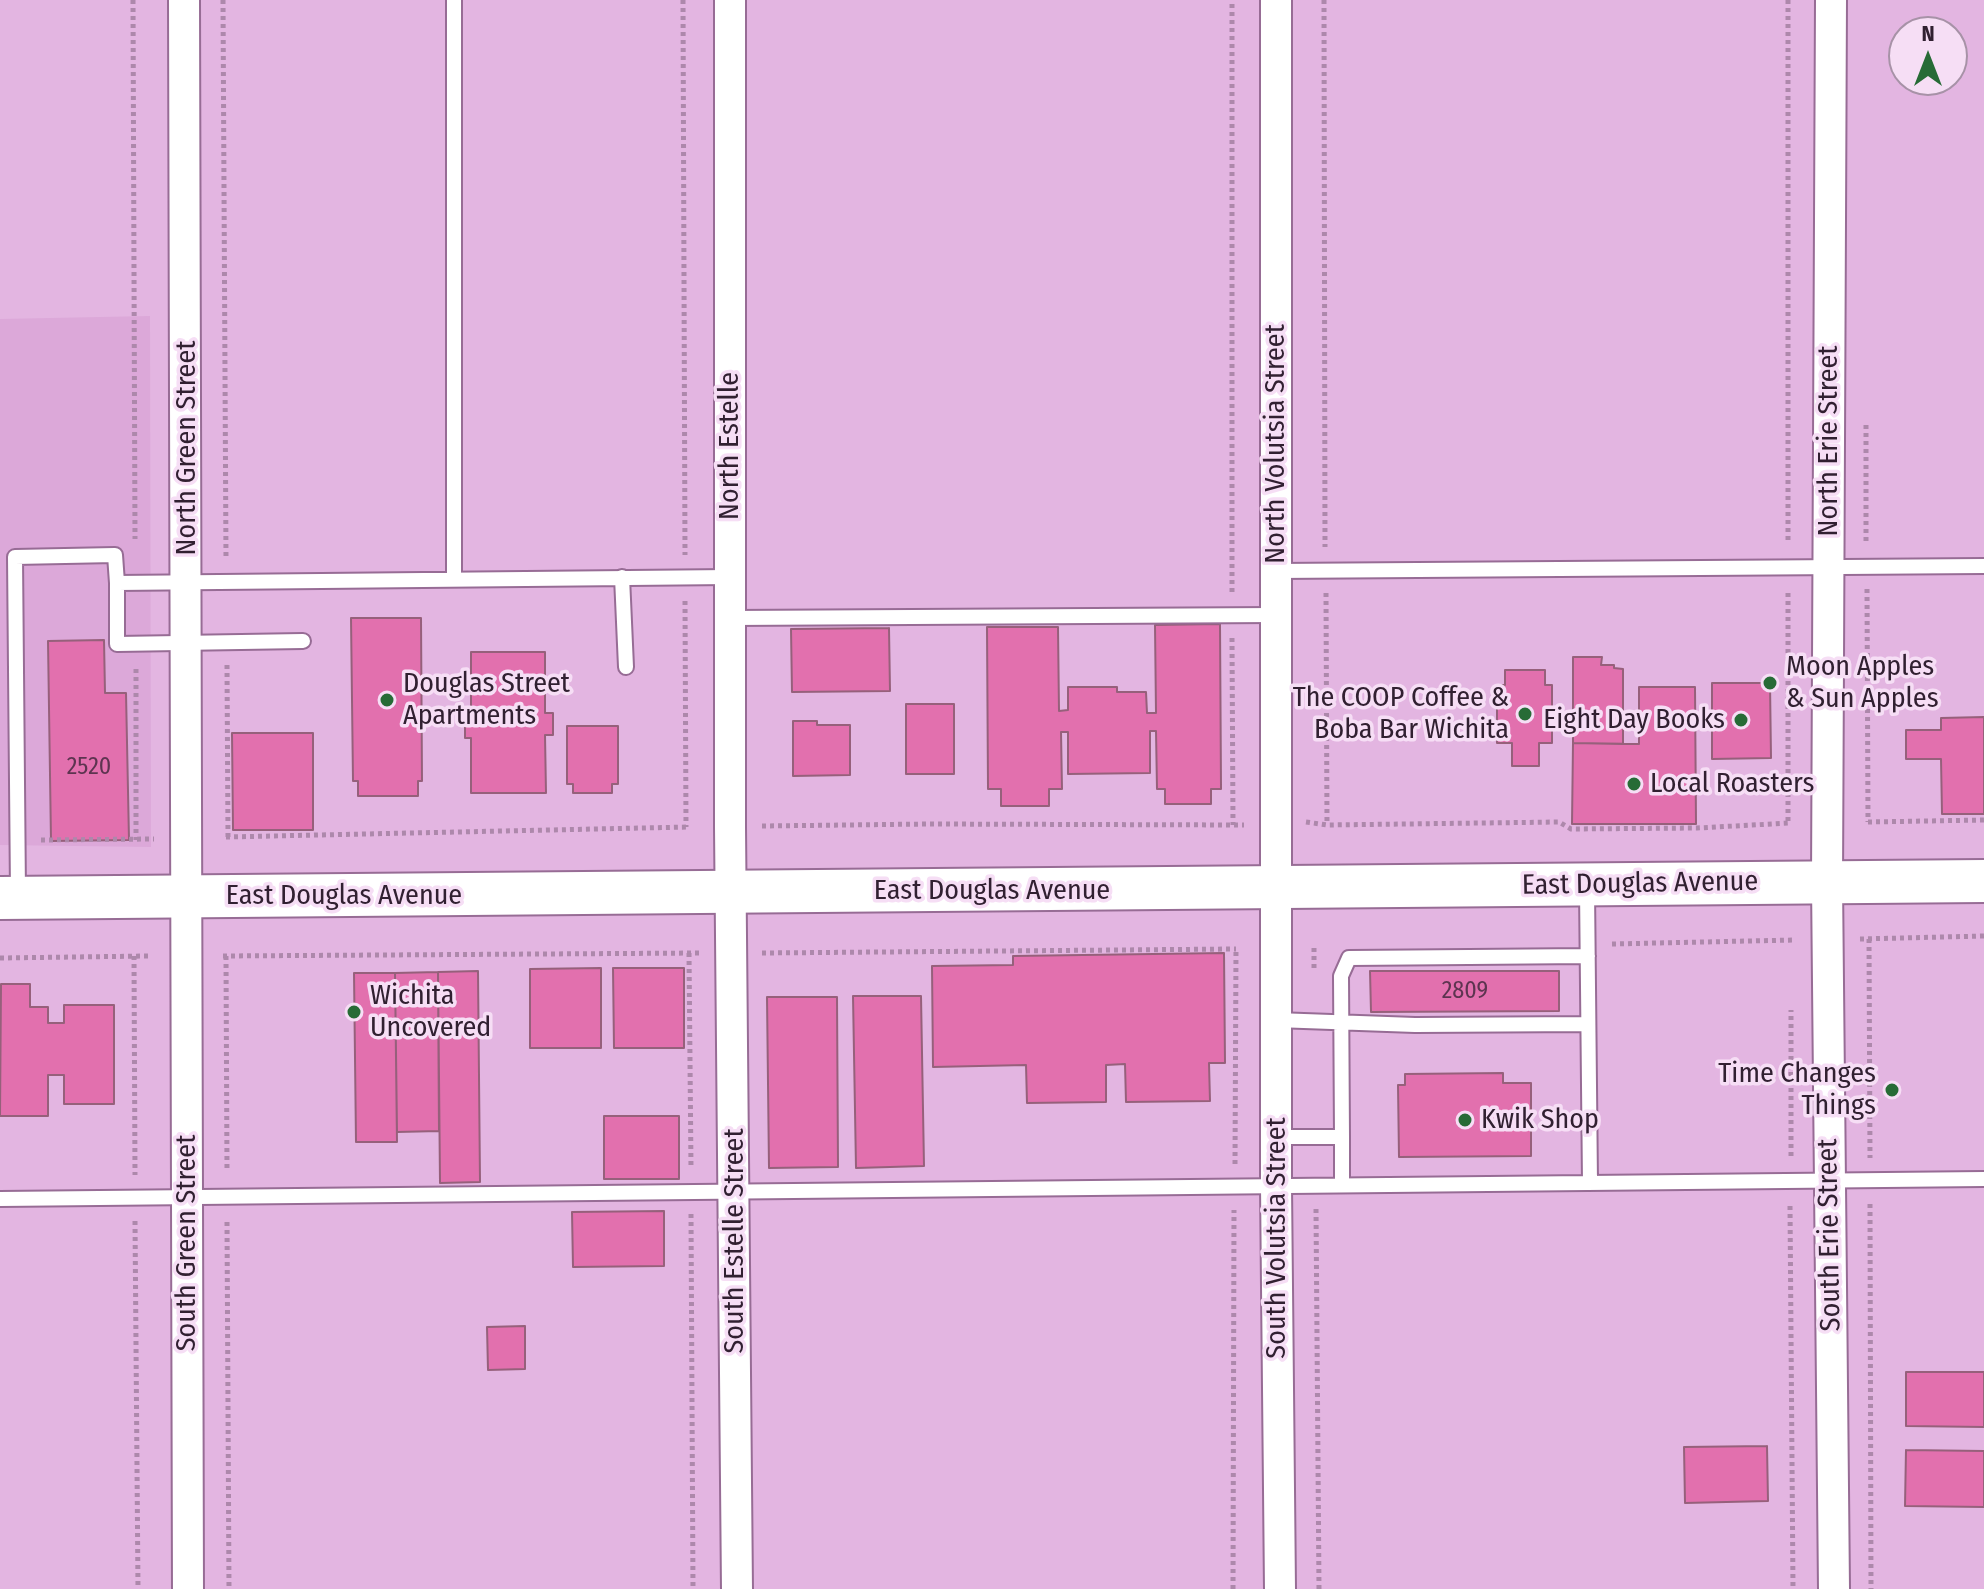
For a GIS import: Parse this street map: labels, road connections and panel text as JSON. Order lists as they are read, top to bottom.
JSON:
{
  "streets": {
    "main road": ["East Douglas Avenue"],
    "street": [
      "North Erie Street",
      "North Volutsia Street",
      "North Estelle",
      "North Green Street",
      "South Erie Street",
      "South Volutsia Street",
      "South Estelle Street",
      "South Green Street"
    ]
  },
  "crossings": [
    ["North Erie Street", "East Douglas Avenue"],
    ["North Erie Street", "South Erie Street"],
    ["North Volutsia Street", "East Douglas Avenue"],
    ["North Volutsia Street", "South Volutsia Street"],
    ["North Estelle", "East Douglas Avenue"],
    ["North Estelle", "South Estelle Street"],
    ["North Green Street", "East Douglas Avenue"],
    ["North Green Street", "South Green Street"],
    ["East Douglas Avenue", "South Erie Street"],
    ["East Douglas Avenue", "South Volutsia Street"],
    ["East Douglas Avenue", "South Estelle Street"],
    ["East Douglas Avenue", "South Green Street"]
  ],
  "places": [
    "Moon Apples & Sun Apples",
    "Douglas Street Apartments",
    "The COOP Coffee & Boba Bar Wichita",
    "Eight Day Books",
    "Local Roasters",
    "Wichita Uncovered",
    "Time Changes Things",
    "Kwik Shop"
  ],
  "house_numbers": ["2520", "2809"],
  "north": "top"
}
